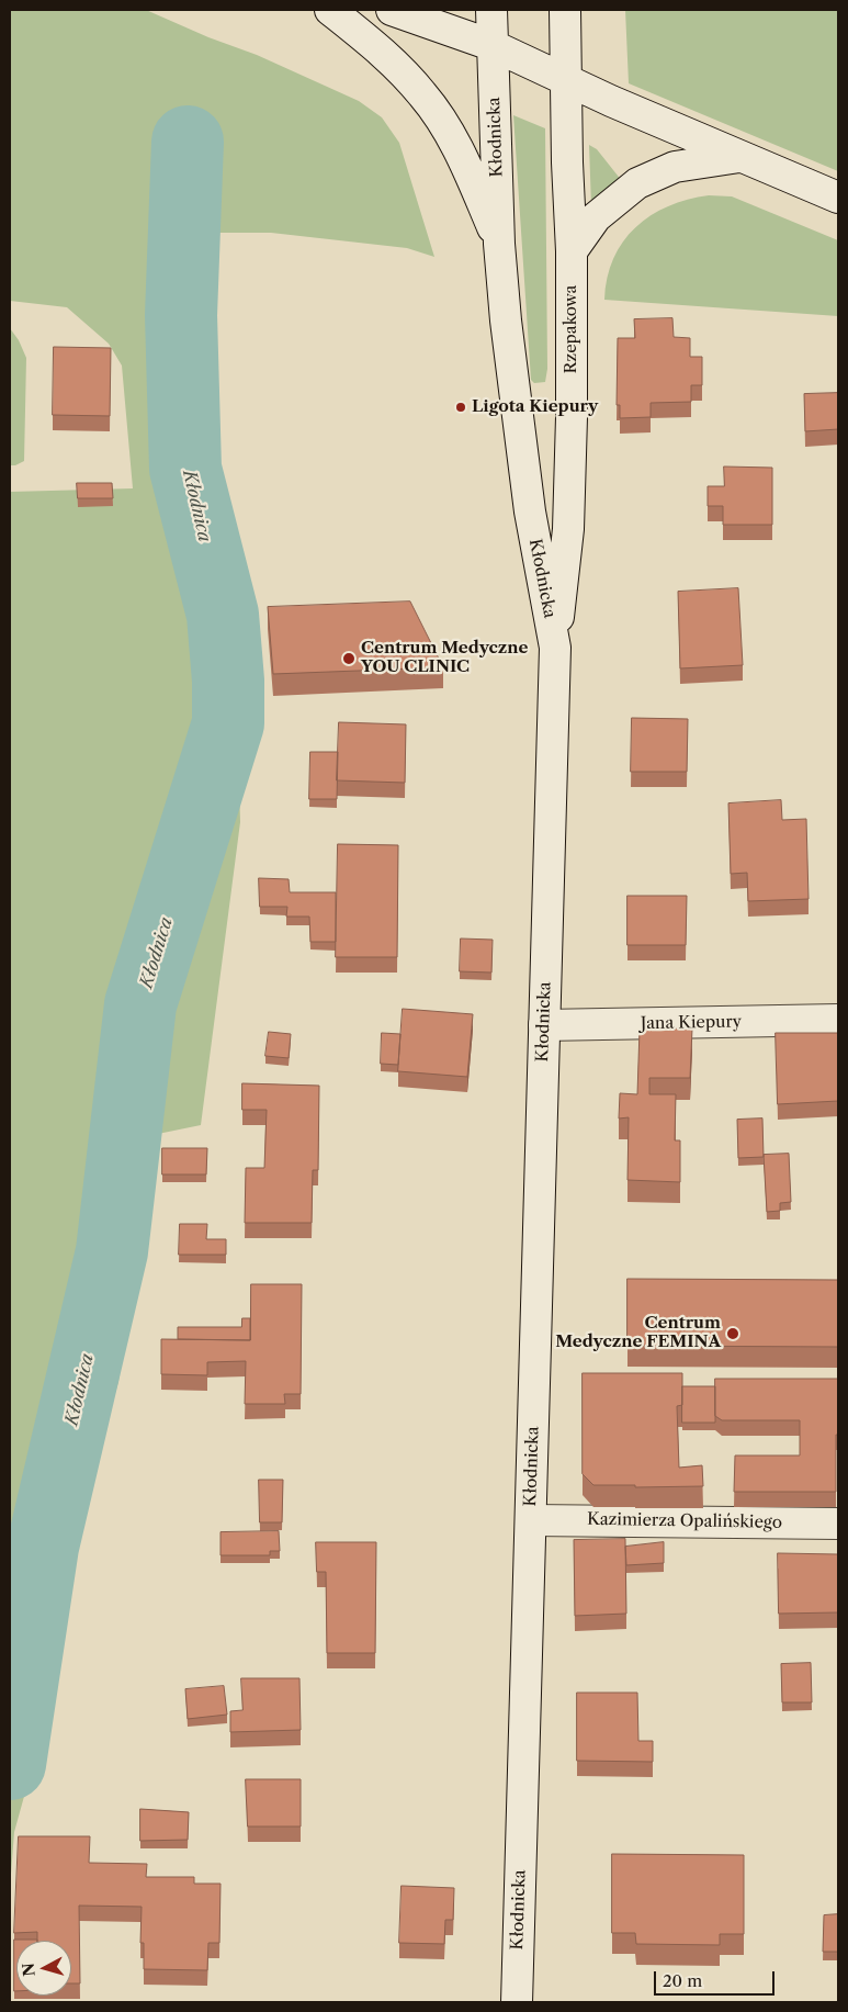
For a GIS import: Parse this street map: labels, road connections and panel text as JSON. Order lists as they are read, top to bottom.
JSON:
{
  "streets": {
    "street": [
      "Kłodnicka",
      "Rzepakowa",
      "Jana Kiepury",
      "Kazimierza Opalińskiego"
    ]
  },
  "crossings": [
    ["Kłodnicka", "Rzepakowa"],
    ["Kłodnicka", "Jana Kiepury"],
    ["Kłodnicka", "Kazimierza Opalińskiego"]
  ],
  "water": ["Kłodnica"],
  "places": ["Ligota Kiepury", "Centrum Medyczne YOU CLINIC", "Centrum Medyczne FEMINA"],
  "scale_bar": "20 m",
  "north": "left"
}
